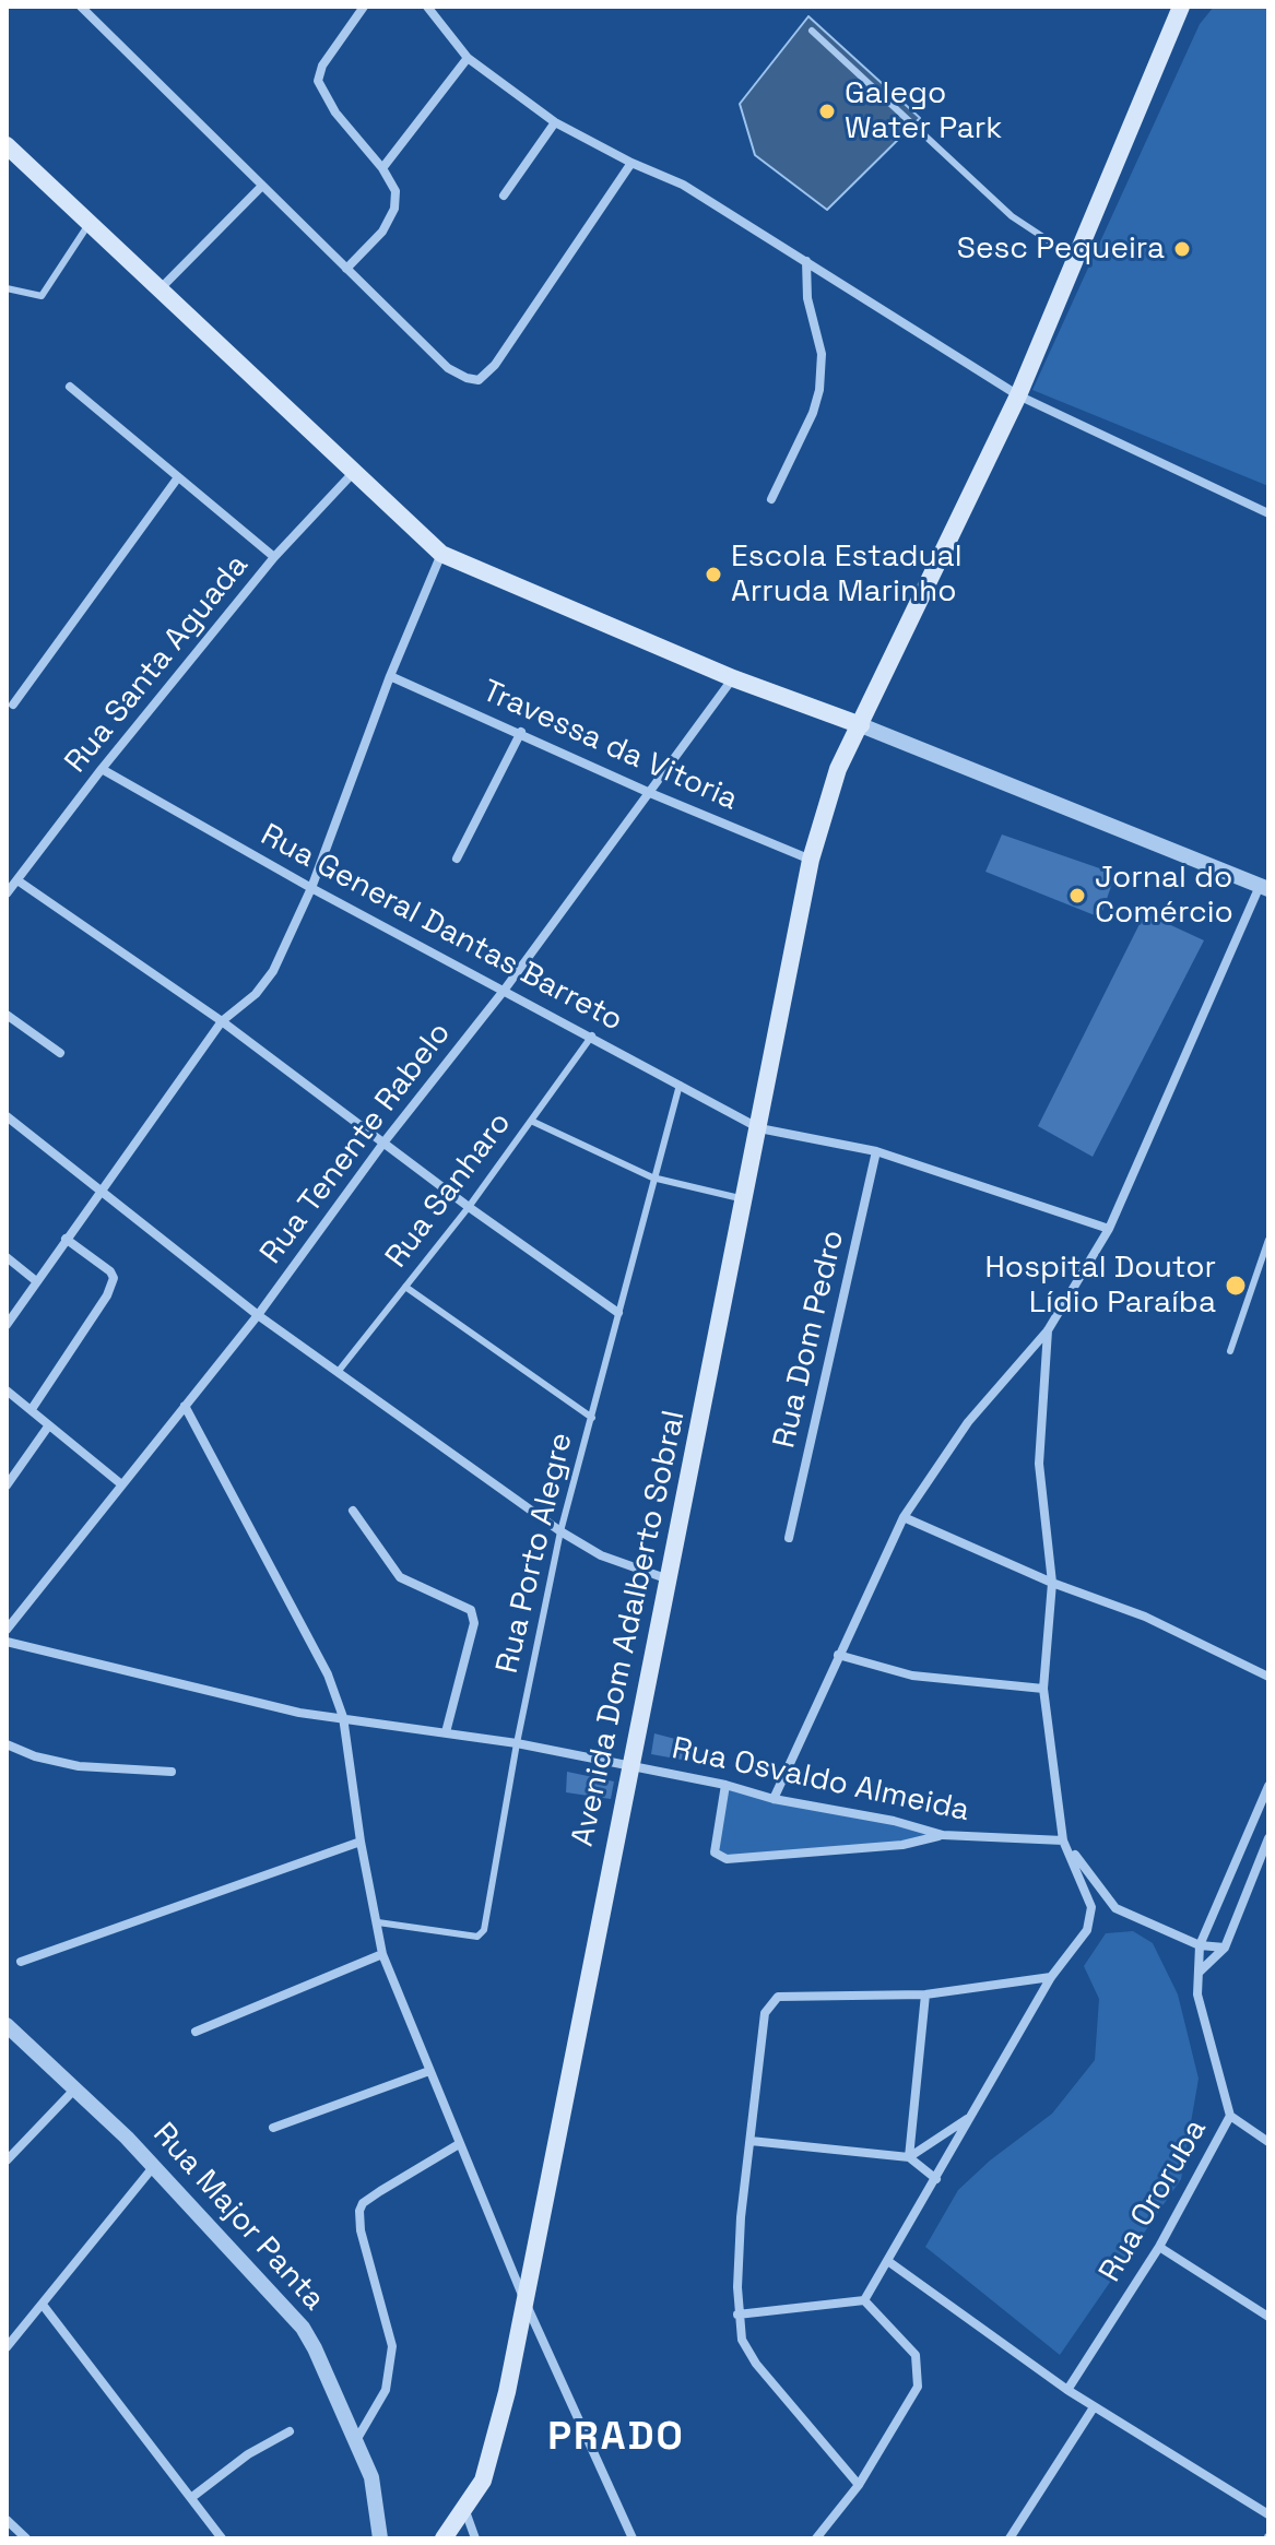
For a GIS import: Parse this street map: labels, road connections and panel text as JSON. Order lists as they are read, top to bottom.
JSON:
{
  "streets": {
    "main road": ["Avenida Dom Adalberto Sobral"],
    "street": [
      "Rua Santa Aguada",
      "Travessa da Vitoria",
      "Rua General Dantas Barreto",
      "Rua Tenente Rabelo",
      "Rua Dom Pedro",
      "Rua Osvaldo Almeida",
      "Rua Ororuba",
      "Rua Major Panta"
    ],
    "lane": ["Rua Sanharo", "Rua Porto Alegre"]
  },
  "crossings": [
    ["Rua Santa Aguada", "Rua General Dantas Barreto"],
    ["Travessa da Vitoria", "Rua Tenente Rabelo"],
    ["Travessa da Vitoria", "Avenida Dom Adalberto Sobral"],
    ["Rua General Dantas Barreto", "Rua Tenente Rabelo"],
    ["Rua General Dantas Barreto", "Rua Sanharo"],
    ["Rua General Dantas Barreto", "Rua Dom Pedro"],
    ["Rua General Dantas Barreto", "Rua Porto Alegre"],
    ["Rua General Dantas Barreto", "Avenida Dom Adalberto Sobral"],
    ["Rua Porto Alegre", "Rua Osvaldo Almeida"],
    ["Avenida Dom Adalberto Sobral", "Rua Osvaldo Almeida"]
  ],
  "districts": ["PRADO"],
  "places": [
    "Galego Water Park",
    "Sesc Pequeira",
    "Escola Estadual Arruda Marinho",
    "Jornal do Comércio",
    "Hospital Doutor Lídio Paraíba"
  ]
}
